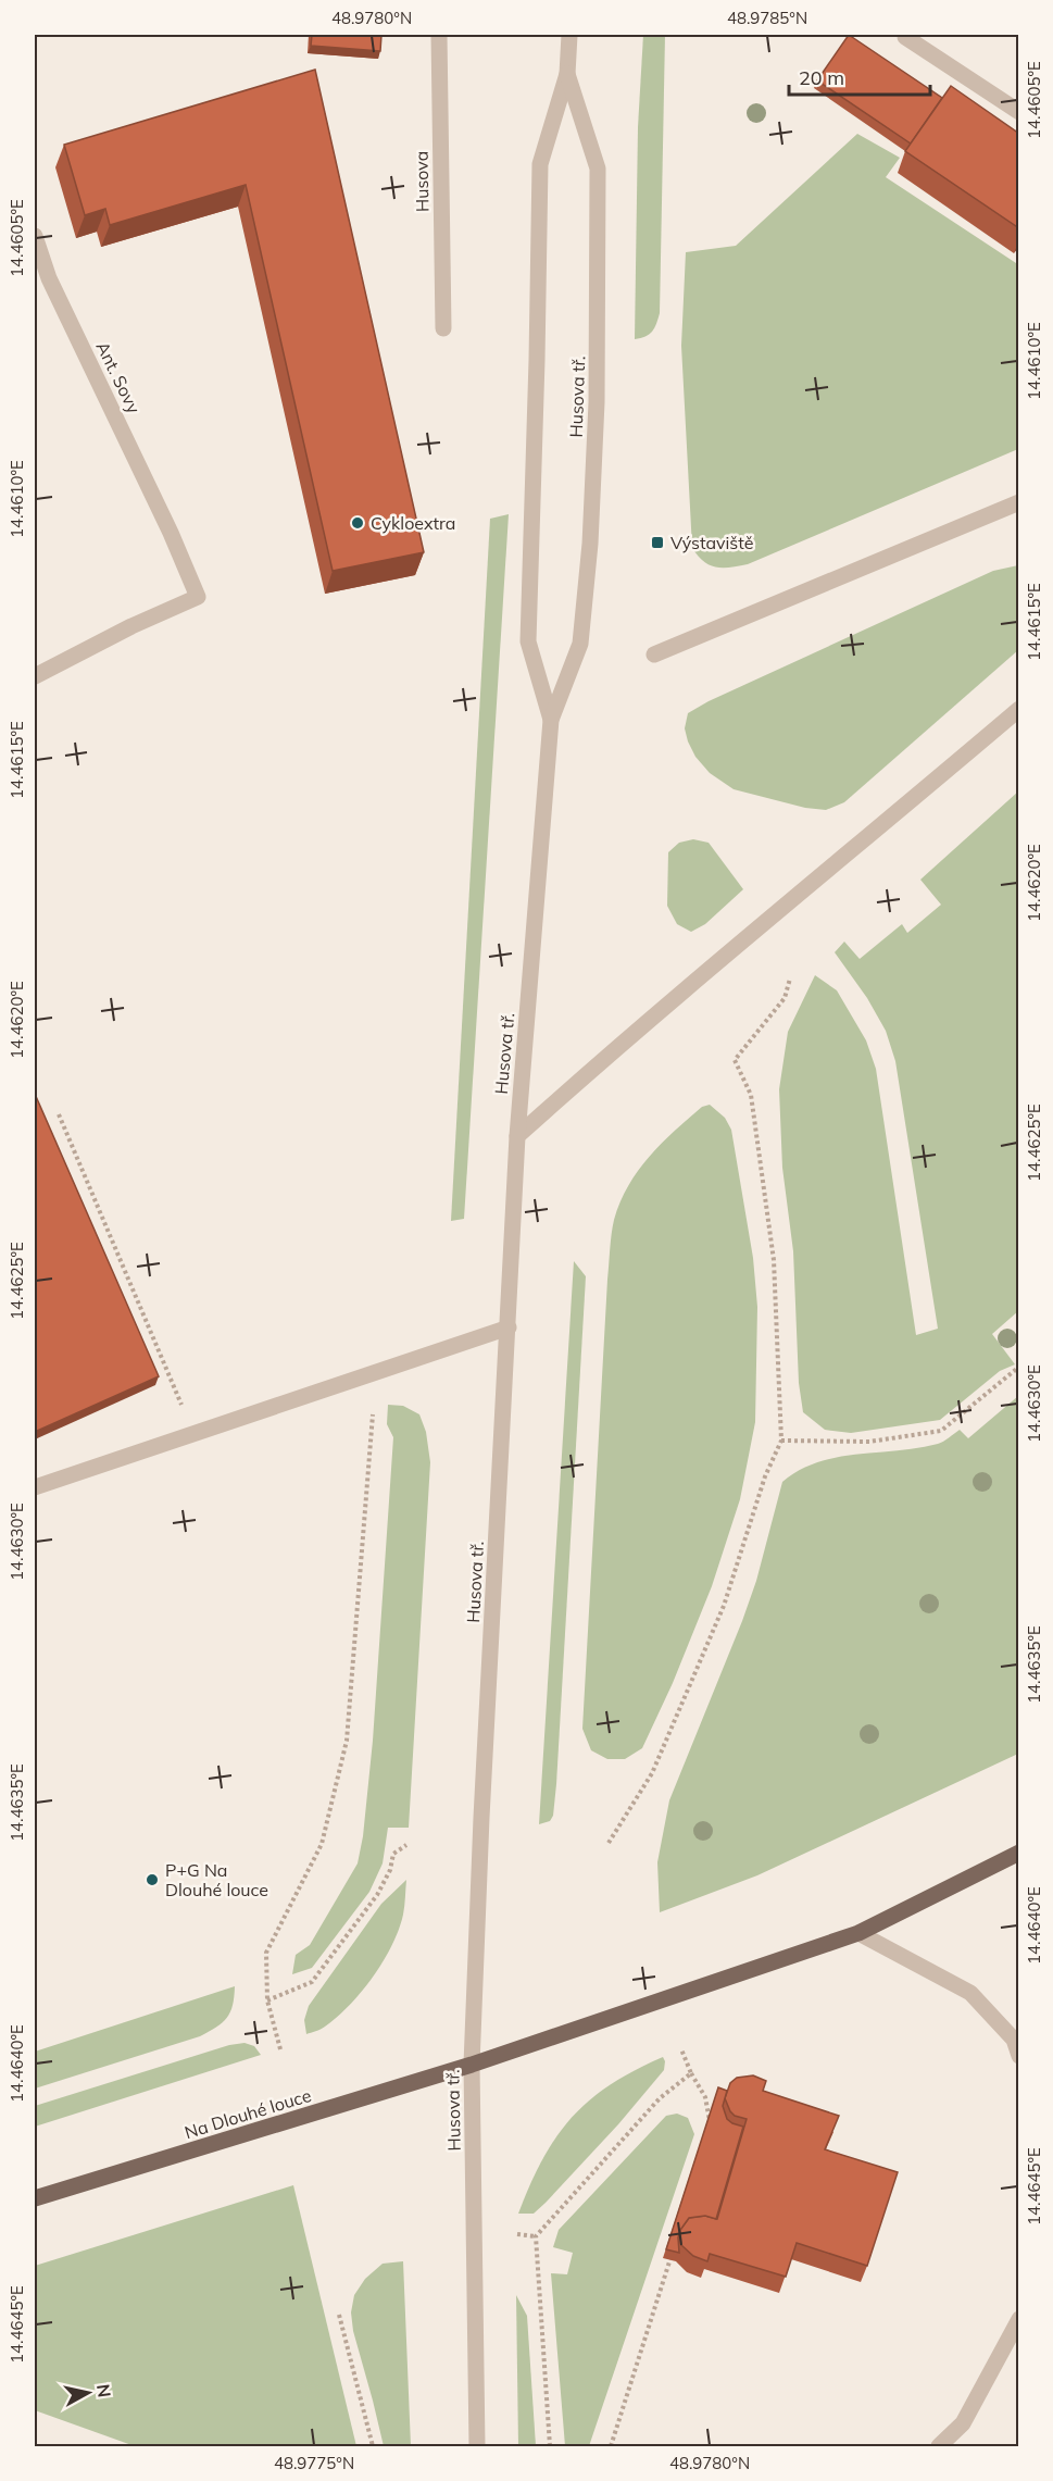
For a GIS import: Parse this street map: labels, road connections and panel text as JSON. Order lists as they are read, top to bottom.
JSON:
{
  "streets": {
    "main road": ["Na Dlouhé louce"],
    "street": ["Husova", "Ant. Sovy", "Husova tř."]
  },
  "crossings": [
    ["Husova tř.", "Na Dlouhé louce"]
  ],
  "places": {
    "other": ["Cykloextra", "P+G Na Dlouhé louce"],
    "transit": ["Výstaviště"]
  },
  "scale_bar": "20 m",
  "north": "right",
  "coordinates": [
    "48.9780°N",
    "48.9785°N",
    "14.4605°E",
    "14.4610°E",
    "14.4615°E",
    "14.4620°E",
    "14.4625°E",
    "14.4630°E",
    "14.4635°E",
    "14.4640°E",
    "14.4645°E",
    "48.9775°N"
  ]
}
